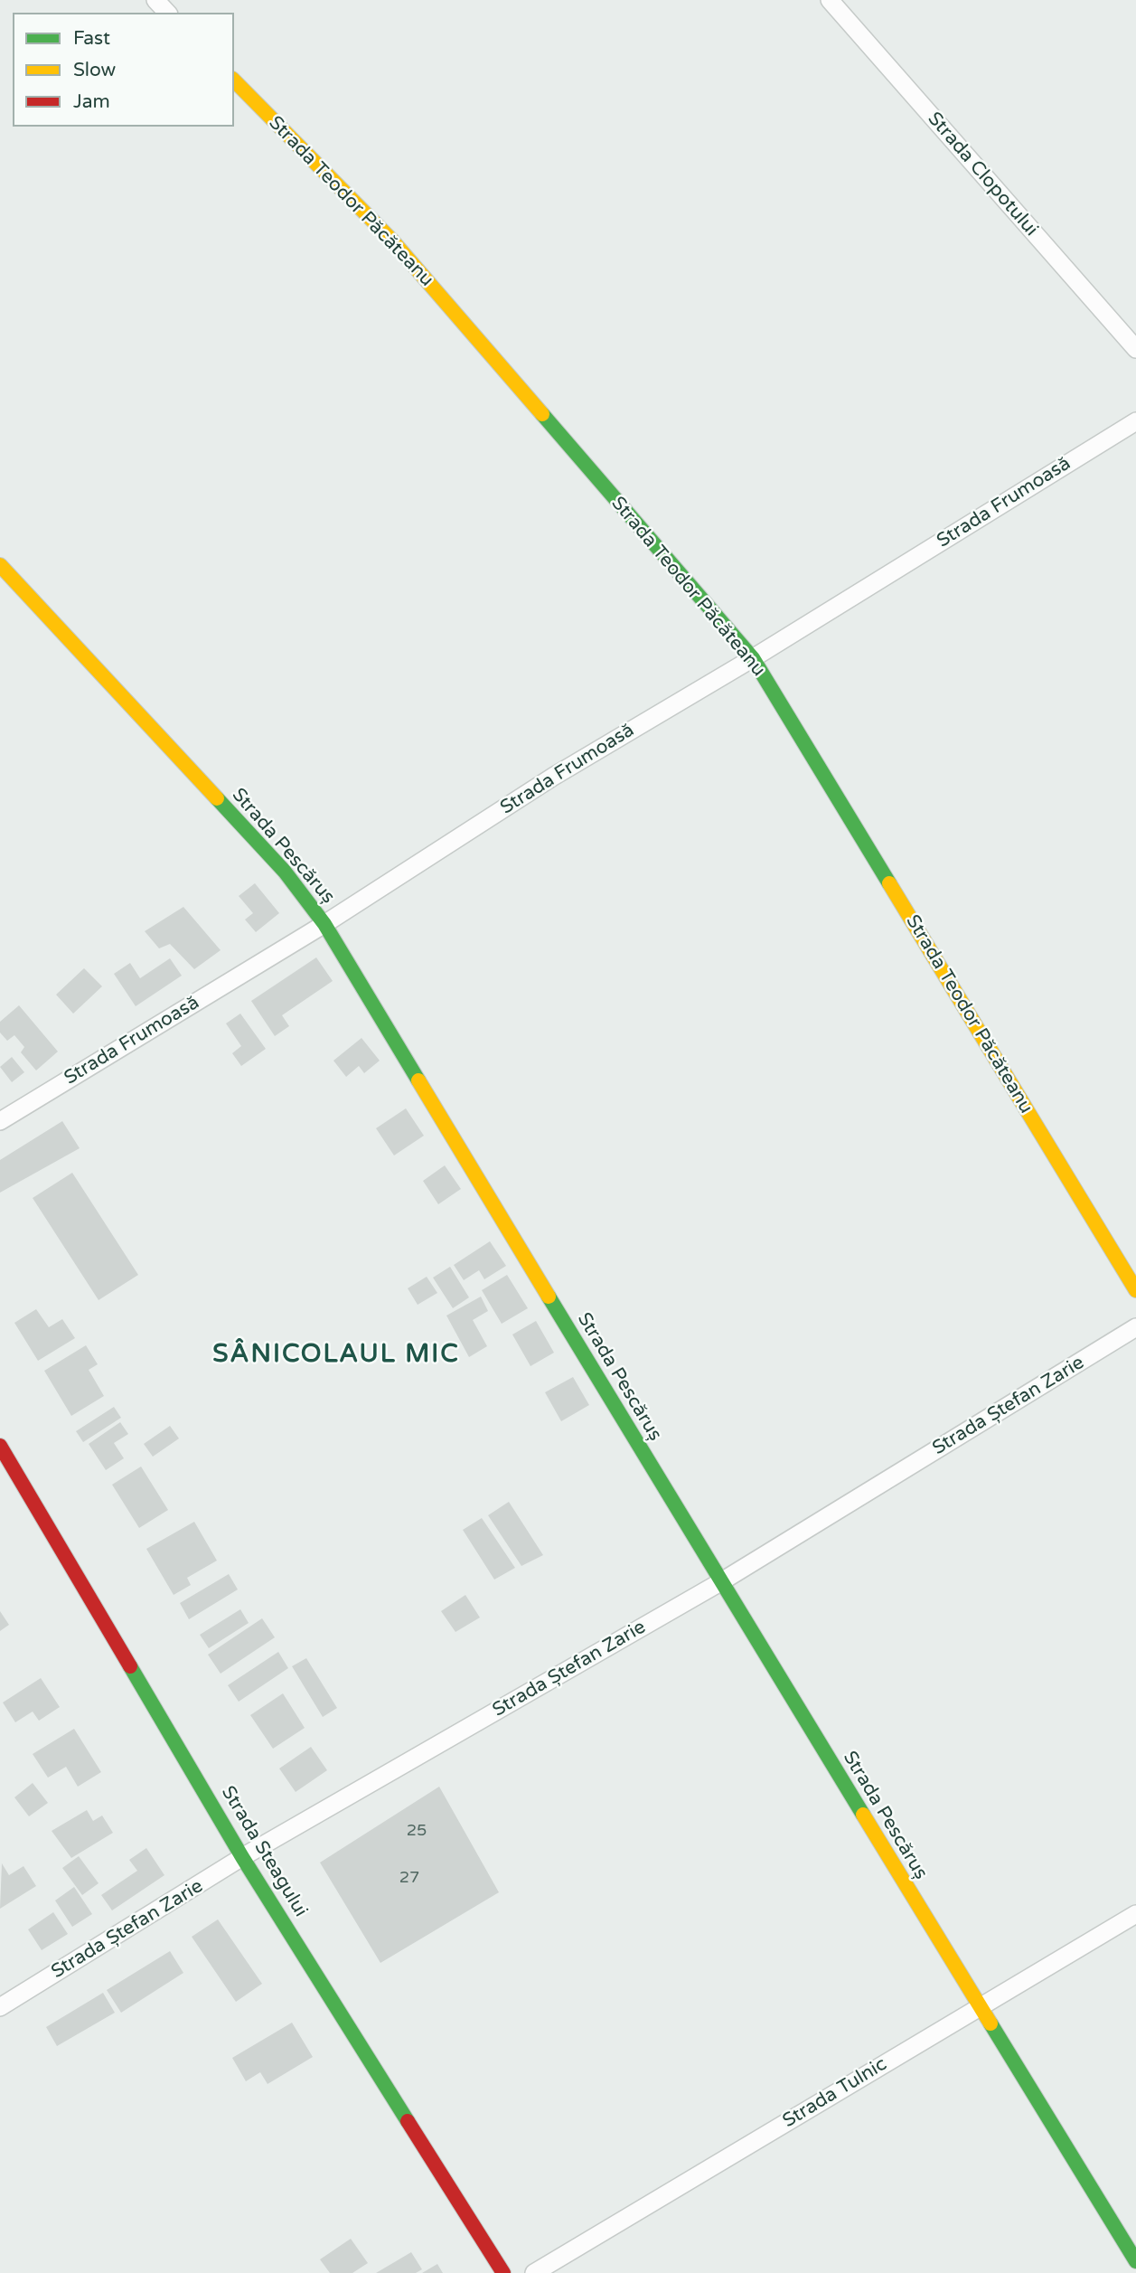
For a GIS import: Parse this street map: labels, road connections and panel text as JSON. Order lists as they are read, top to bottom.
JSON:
{
  "streets": {
    "street": [
      "Strada Clopotului",
      "Strada Teodor Păcăteanu",
      "Strada Frumoasă",
      "Strada Pescăruș",
      "Strada Ștefan Zarie",
      "Strada Steagului",
      "Strada Tulnic"
    ]
  },
  "crossings": [
    ["Strada Teodor Păcăteanu", "Strada Frumoasă"],
    ["Strada Frumoasă", "Strada Pescăruș"],
    ["Strada Pescăruș", "Strada Ștefan Zarie"],
    ["Strada Pescăruș", "Strada Tulnic"],
    ["Strada Ștefan Zarie", "Strada Steagului"]
  ],
  "districts": ["SÂNICOLAUL MIC"],
  "house_numbers": ["25", "27"],
  "legend": ["Fast", "Slow", "Jam"]
}
